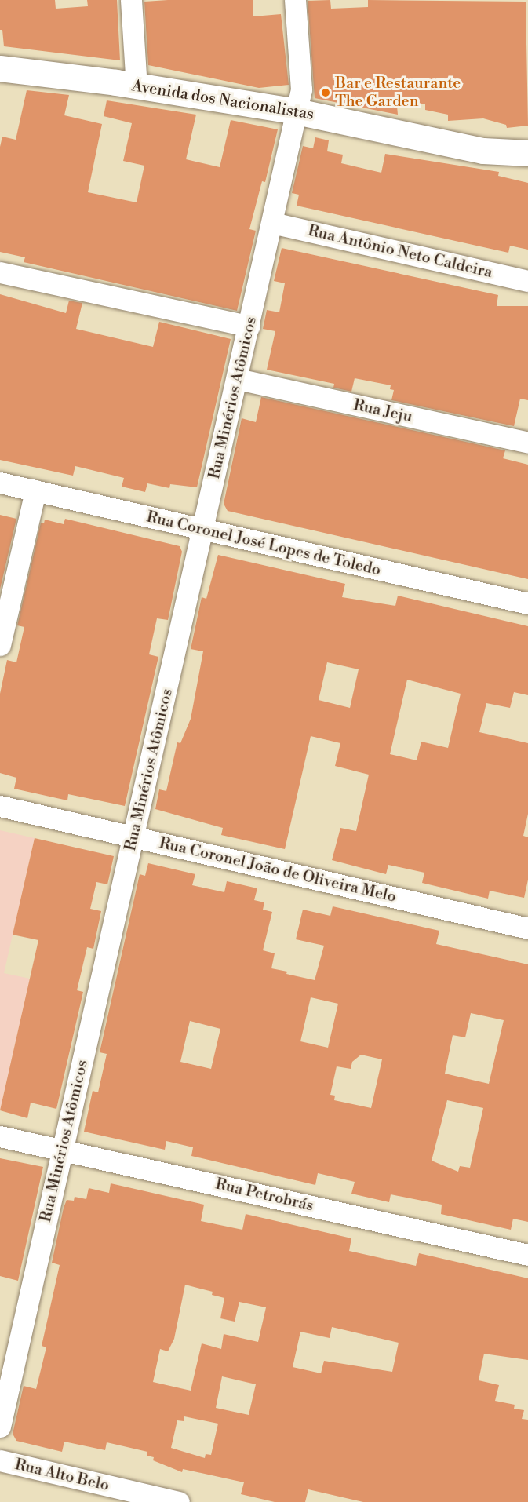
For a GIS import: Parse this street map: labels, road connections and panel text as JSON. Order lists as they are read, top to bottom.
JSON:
{
  "streets": {
    "main road": ["Avenida dos Nacionalistas"],
    "street": [
      "Rua Antônio Neto Caldeira",
      "Rua Minérios Atômicos",
      "Rua Jeju",
      "Rua Coronel José Lopes de Toledo",
      "Rua Coronel João de Oliveira Melo",
      "Rua Petrobrás",
      "Rua Alto Belo"
    ]
  },
  "crossings": [
    ["Avenida dos Nacionalistas", "Rua Minérios Atômicos"],
    ["Rua Antônio Neto Caldeira", "Rua Minérios Atômicos"],
    ["Rua Minérios Atômicos", "Rua Jeju"],
    ["Rua Minérios Atômicos", "Rua Coronel José Lopes de Toledo"],
    ["Rua Minérios Atômicos", "Rua Coronel João de Oliveira Melo"],
    ["Rua Minérios Atômicos", "Rua Petrobrás"]
  ],
  "places": ["Bar e Restaurante The Garden"]
}
